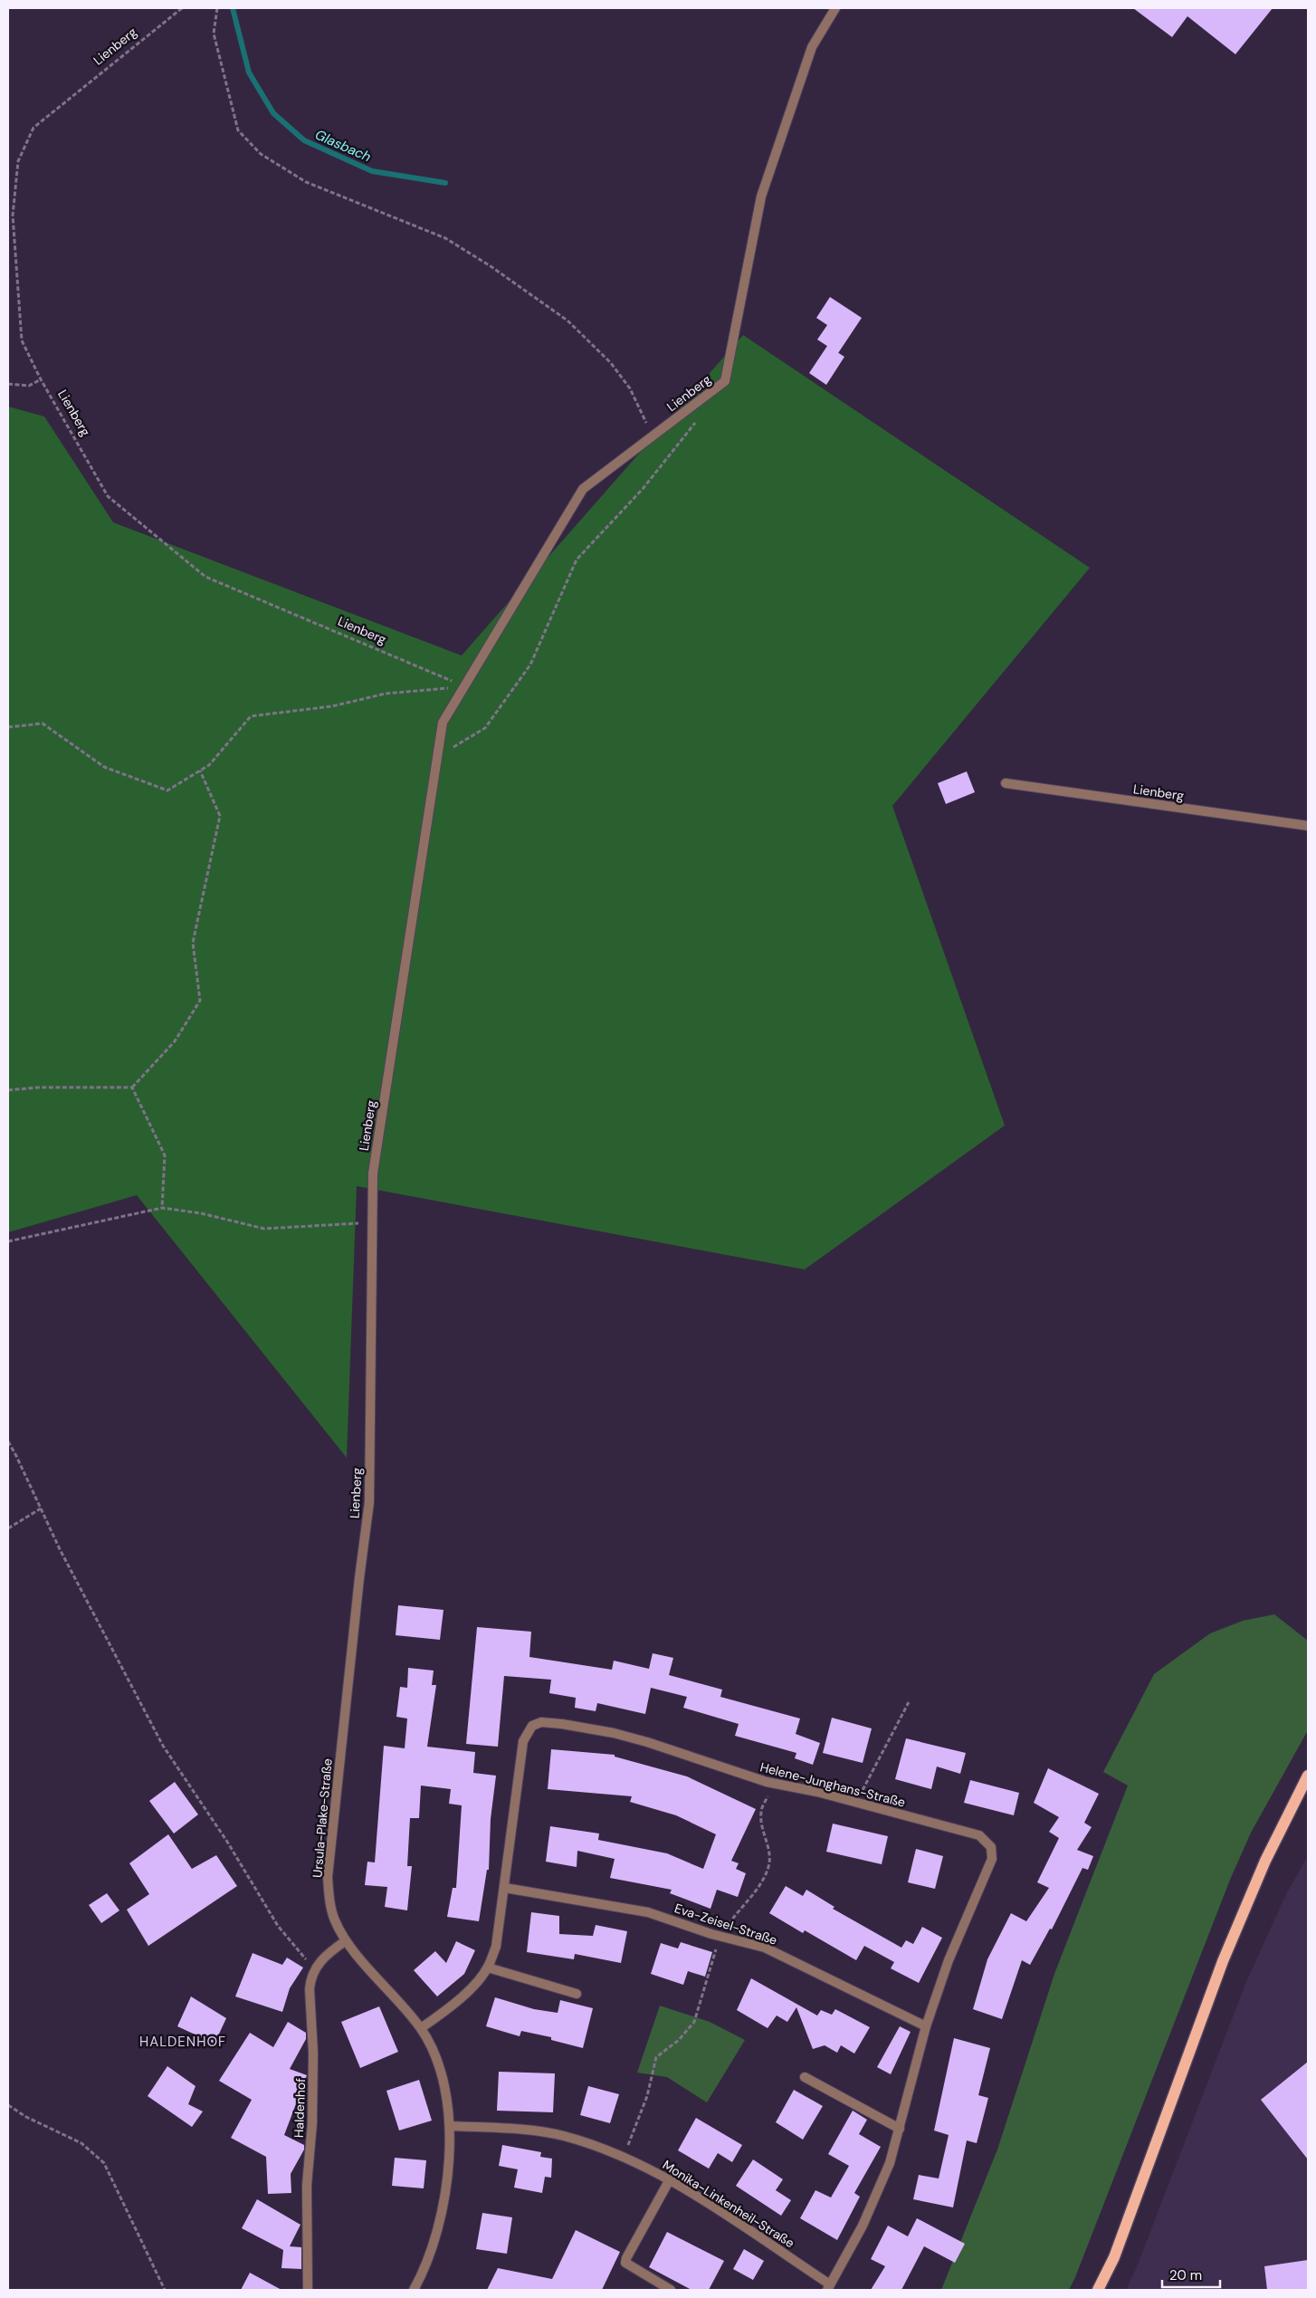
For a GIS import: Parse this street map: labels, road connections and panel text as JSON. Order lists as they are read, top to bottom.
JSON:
{
  "streets": {
    "street": [
      "Lienberg",
      "Helene-Junghans-Straße",
      "Ursula-Plake-Straße",
      "Eva-Zeisel-Straße",
      "Haldenhof",
      "Monika-Linkenheil-Straße"
    ]
  },
  "crossings": [
    ["Lienberg", "Ursula-Plake-Straße"],
    ["Helene-Junghans-Straße", "Ursula-Plake-Straße"],
    ["Helene-Junghans-Straße", "Eva-Zeisel-Straße"],
    ["Helene-Junghans-Straße", "Monika-Linkenheil-Straße"],
    ["Ursula-Plake-Straße", "Haldenhof"],
    ["Ursula-Plake-Straße", "Monika-Linkenheil-Straße"]
  ],
  "districts": ["HALDENHOF"],
  "water": ["Glasbach"],
  "scale_bar": "20 m"
}
